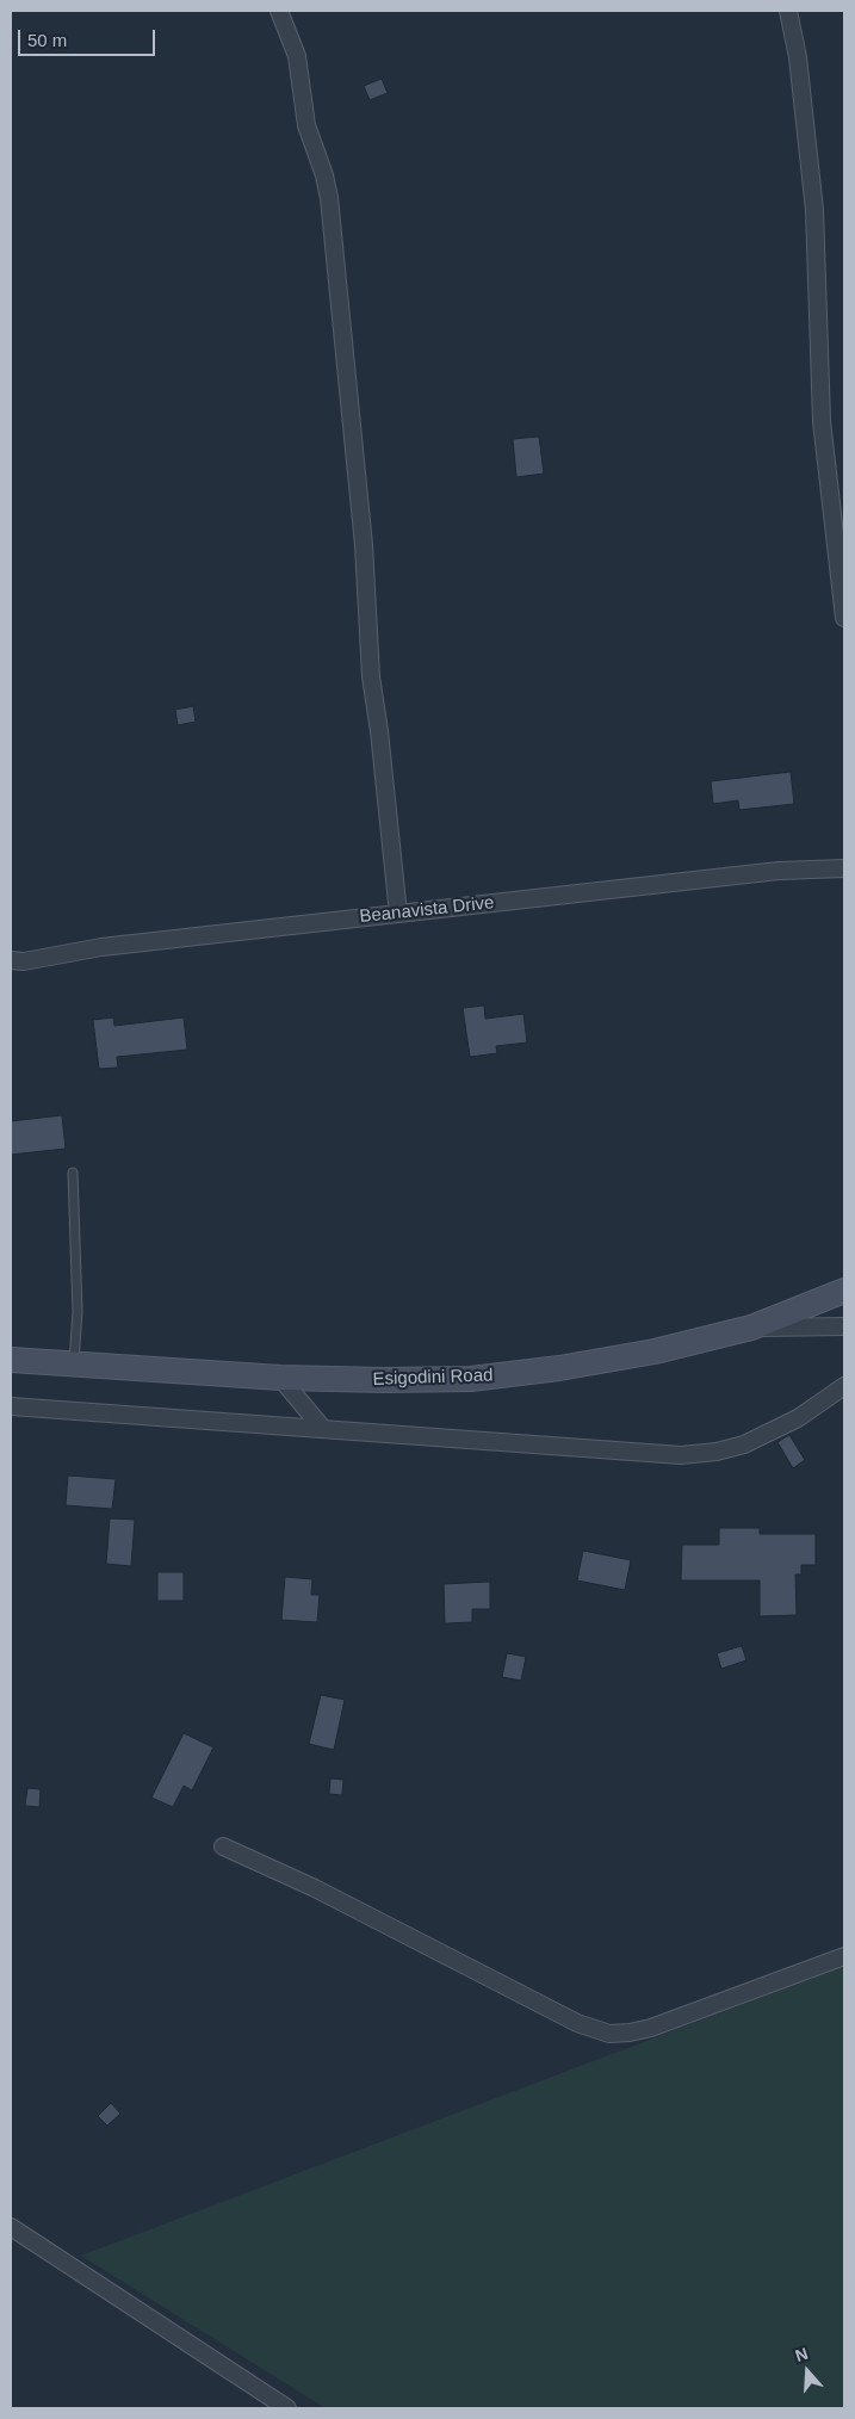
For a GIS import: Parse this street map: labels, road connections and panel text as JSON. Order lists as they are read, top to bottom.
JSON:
{
  "streets": {
    "main road": ["Esigodini Road"],
    "street": ["Beanavista Drive"]
  },
  "scale_bar": "50 m",
  "north": "top"
}
